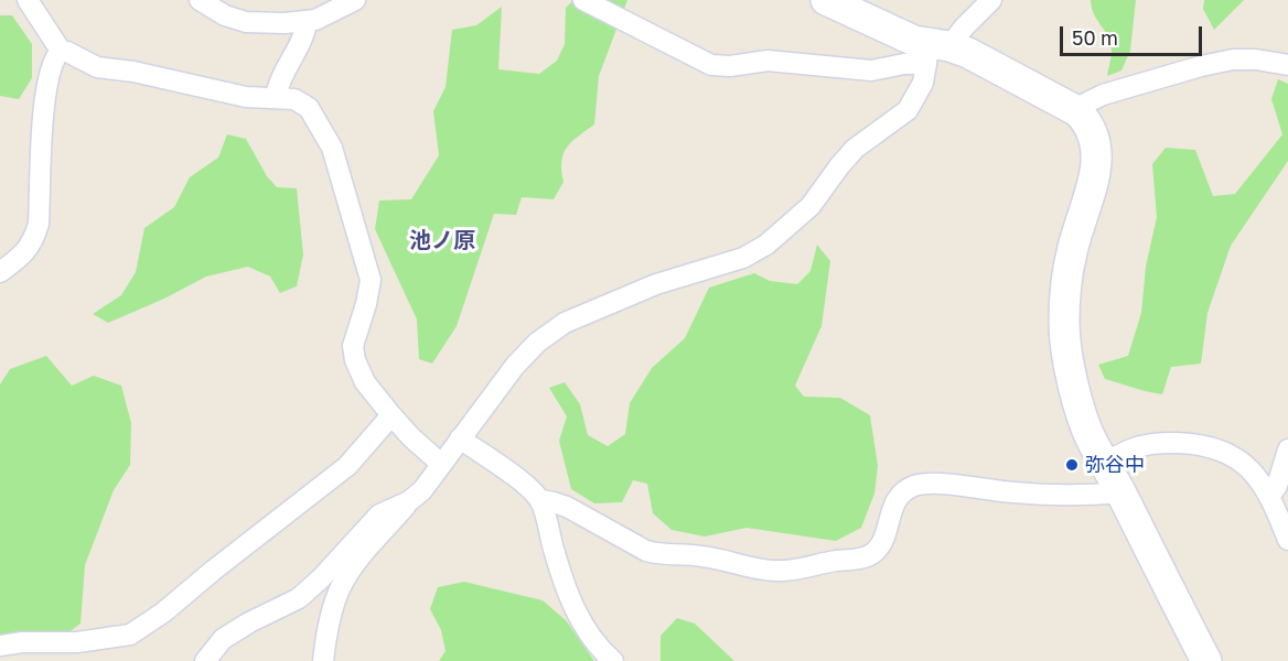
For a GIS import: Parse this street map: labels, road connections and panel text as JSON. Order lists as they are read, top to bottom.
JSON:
{
  "districts": ["池ノ原"],
  "places": ["弥谷中"],
  "scale_bar": "50 m"
}
